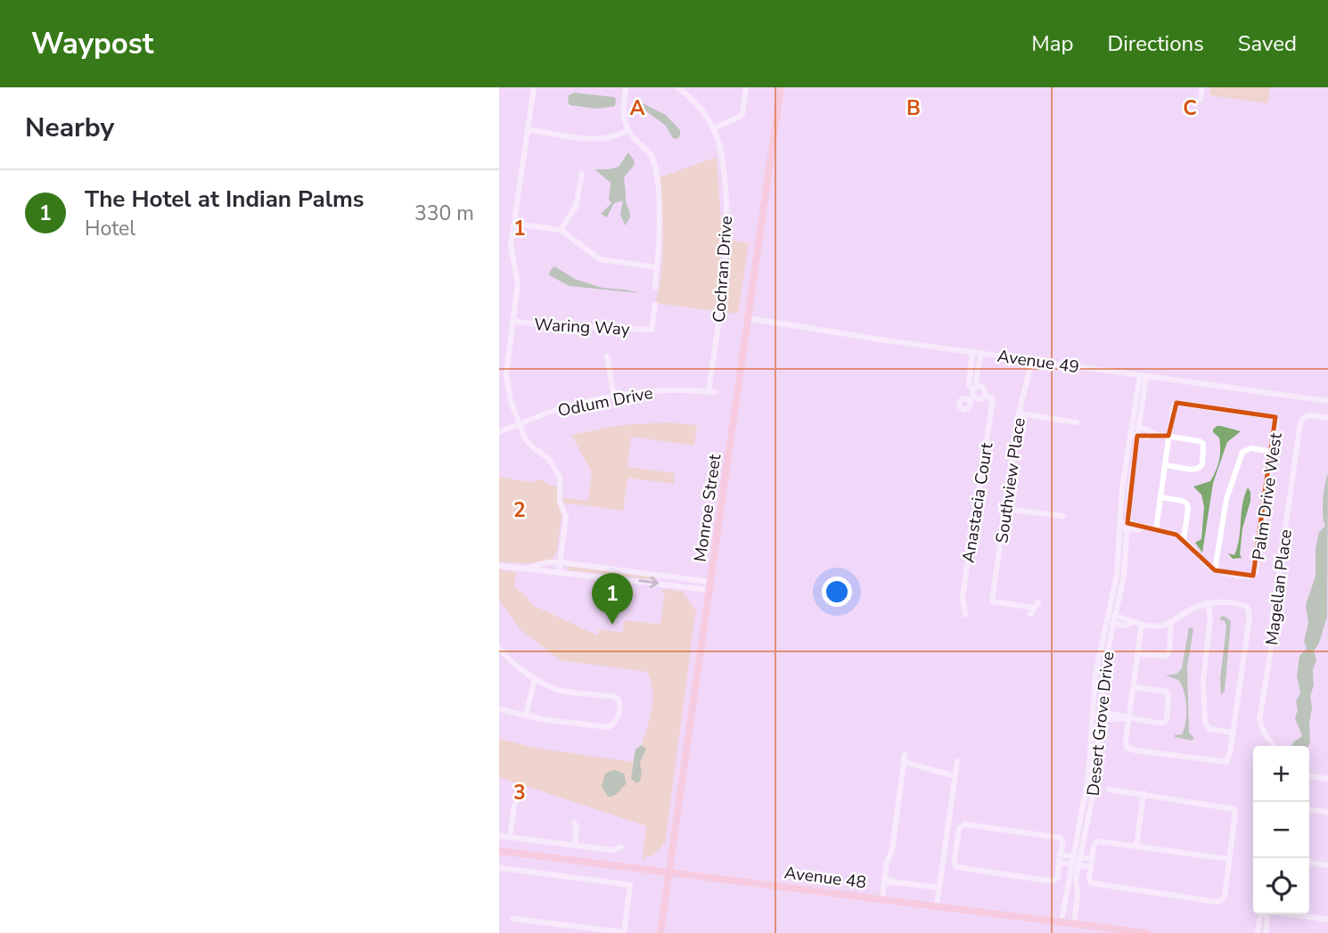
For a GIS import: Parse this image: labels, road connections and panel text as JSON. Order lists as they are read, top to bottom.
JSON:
{
  "streets": {
    "main road": ["Monroe Street", "Avenue 48"],
    "street": [
      "Cochran Drive",
      "Waring Way",
      "Avenue 49",
      "Odlum Drive",
      "Southview Place",
      "Palm Drive West",
      "Anastacia Court",
      "Magellan Place",
      "Desert Grove Drive"
    ]
  },
  "crossings": [
    ["Cochran Drive", "Odlum Drive"],
    ["Avenue 49", "Southview Place"],
    ["Avenue 49", "Monroe Street"],
    ["Avenue 49", "Desert Grove Drive"],
    ["Monroe Street", "Avenue 48"],
    ["Desert Grove Drive", "Avenue 48"]
  ],
  "page": {
    "header": "Waypost",
    "nav": ["Map", "Directions", "Saved"],
    "heading": "Nearby",
    "list": [
      {
        "mark": "1",
        "name": "The Hotel at Indian Palms",
        "note": "Hotel",
        "value": "330 m"
      }
    ],
    "pins": "1",
    "map_buttons": ["+", "−"]
  },
  "grid": {
    "columns": ["A", "B", "C"],
    "rows": ["1", "2", "3"]
  }
}
